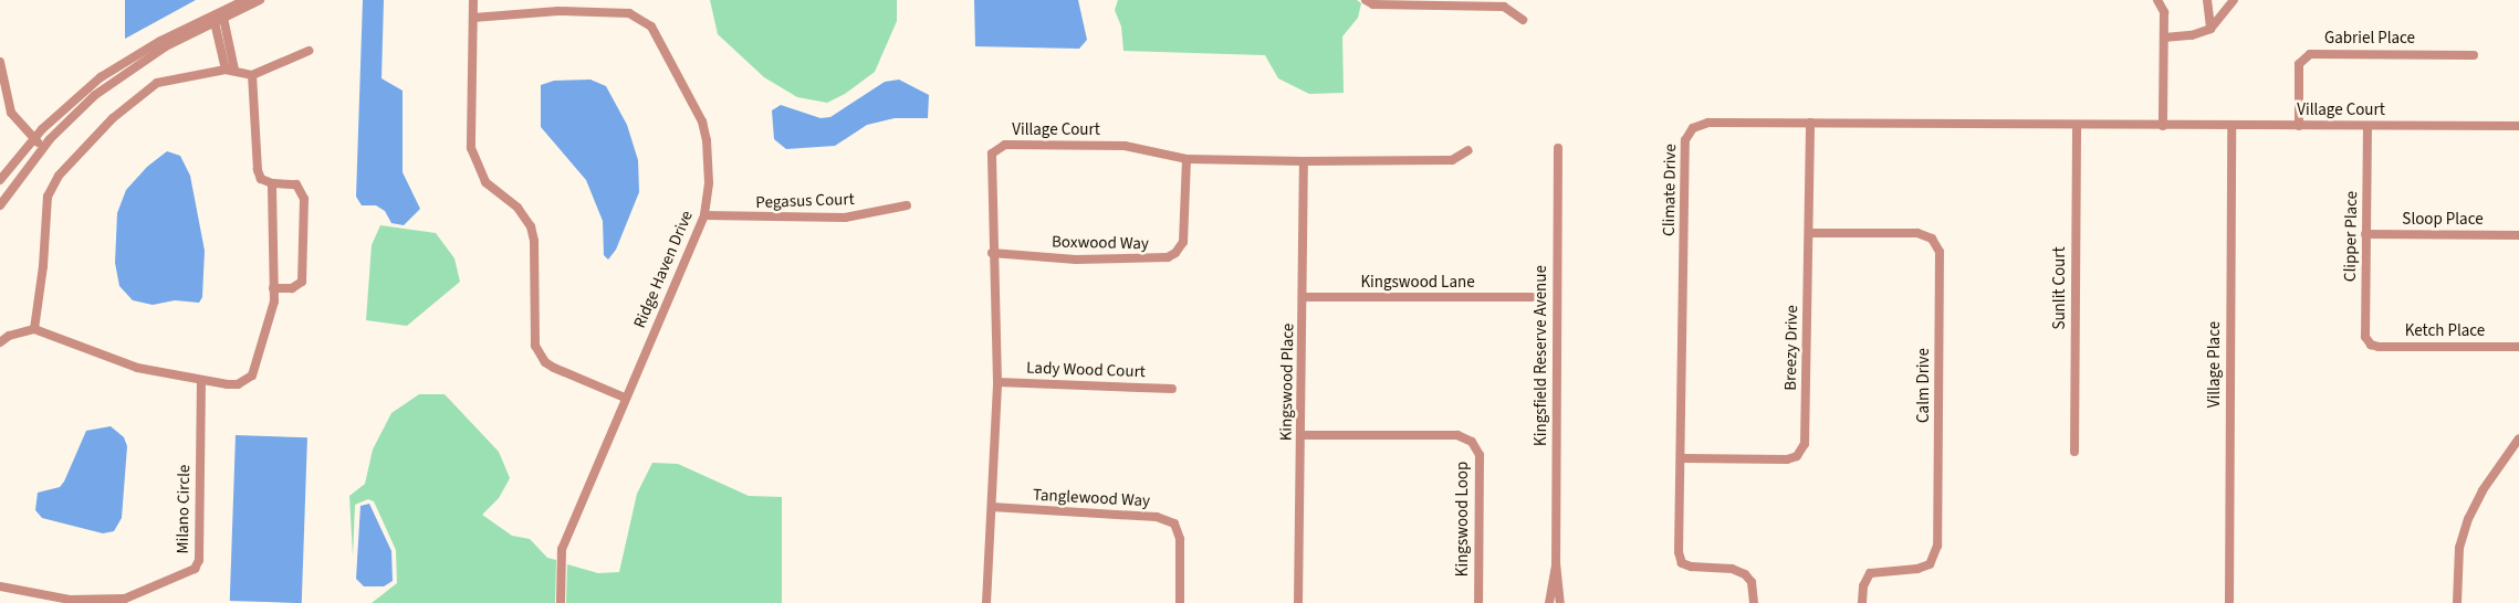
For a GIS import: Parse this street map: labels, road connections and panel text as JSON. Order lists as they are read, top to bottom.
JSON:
{
  "streets": {
    "street": [
      "Gabriel Place",
      "Village Court",
      "Climate Drive",
      "Pegasus Court",
      "Sloop Place",
      "Clipper Place",
      "Boxwood Way",
      "Ridge Haven Drive",
      "Kingswood Lane",
      "Sunlit Court",
      "Ketch Place",
      "Breezy Drive",
      "Kingsfield Reserve Avenue",
      "Village Place",
      "Lady Wood Court",
      "Kingswood Place",
      "Calm Drive",
      "Tanglewood Way",
      "Milano Circle",
      "Kingswood Loop"
    ]
  },
  "crossings": [
    ["Gabriel Place", "Village Court"],
    ["Village Court", "Climate Drive"],
    ["Village Court", "Clipper Place"],
    ["Village Court", "Boxwood Way"],
    ["Village Court", "Village Place"],
    ["Village Court", "Lady Wood Court"],
    ["Village Court", "Kingswood Place"],
    ["Village Court", "Tanglewood Way"],
    ["Climate Drive", "Sunlit Court"],
    ["Climate Drive", "Breezy Drive"],
    ["Pegasus Court", "Ridge Haven Drive"],
    ["Sloop Place", "Clipper Place"],
    ["Clipper Place", "Ketch Place"],
    ["Kingswood Lane", "Kingswood Place"],
    ["Breezy Drive", "Calm Drive"],
    ["Kingswood Place", "Kingswood Loop"]
  ]
}
